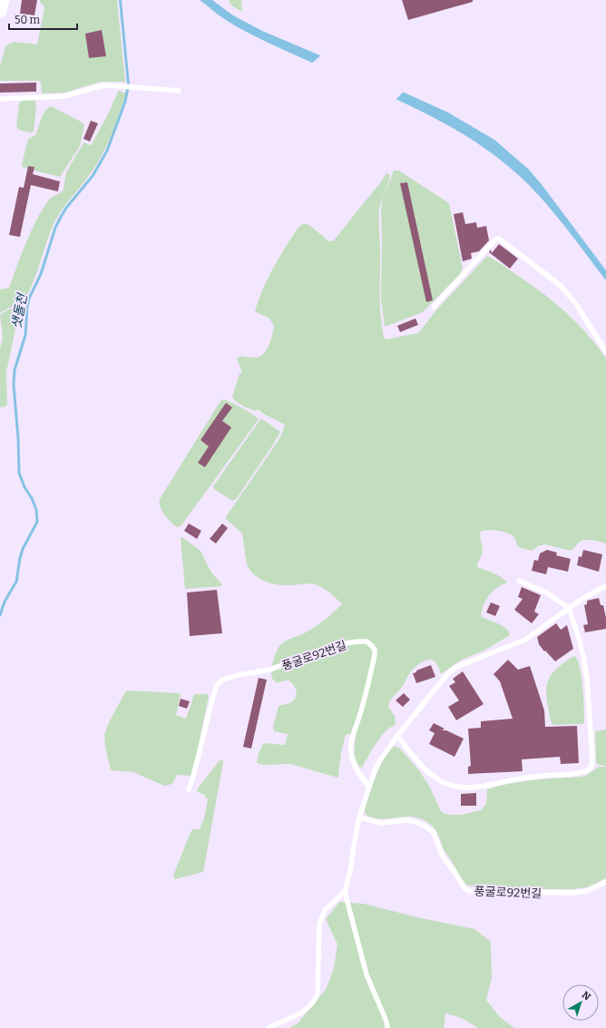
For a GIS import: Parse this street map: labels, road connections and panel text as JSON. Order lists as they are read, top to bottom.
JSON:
{
  "streets": {
    "lane": ["풍굴로92번길"]
  },
  "water": ["샛돌천"],
  "scale_bar": "50 m",
  "north": "top right"
}
